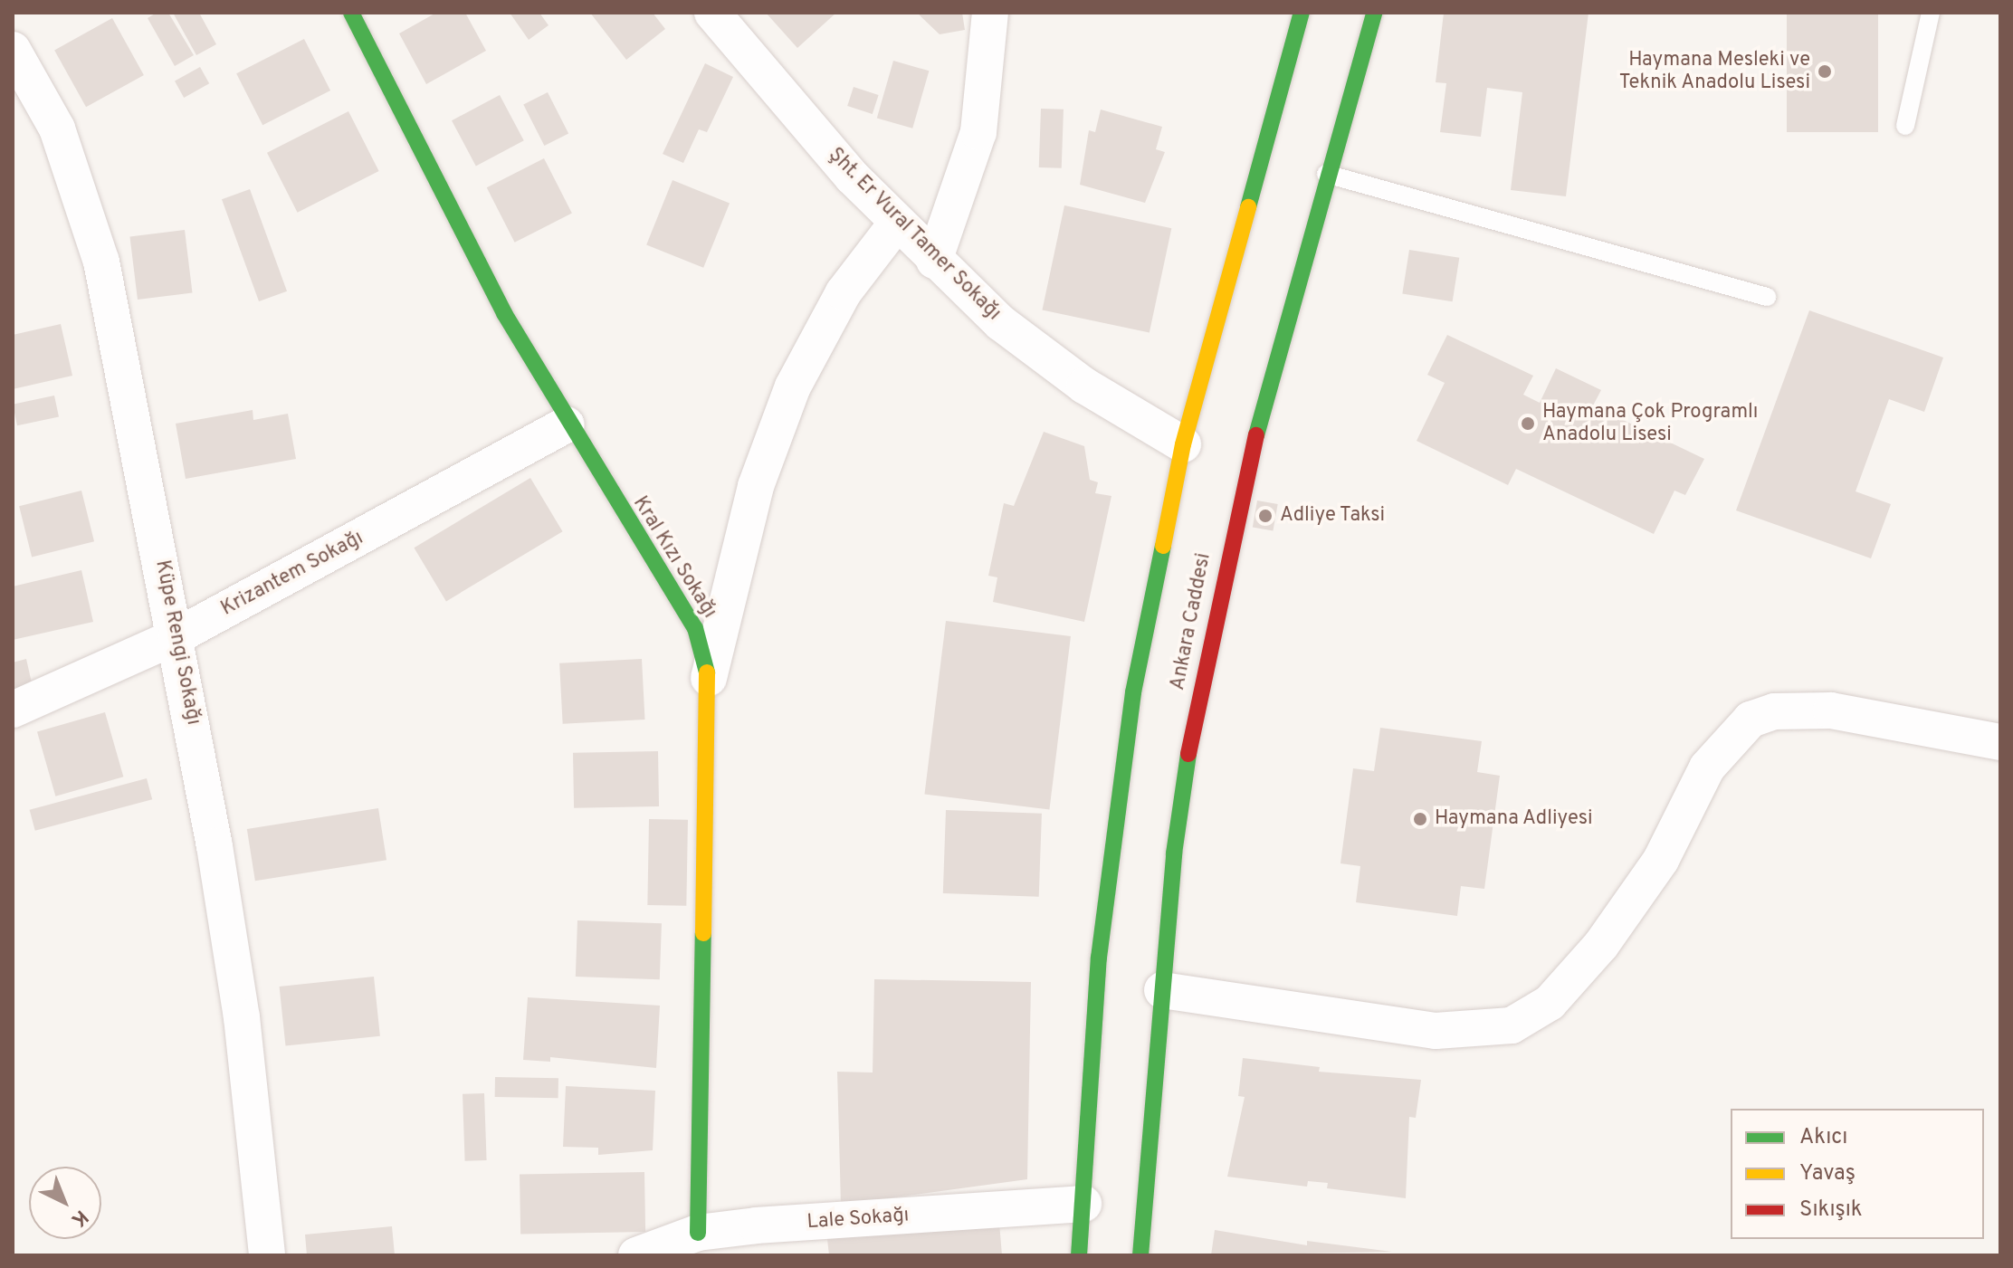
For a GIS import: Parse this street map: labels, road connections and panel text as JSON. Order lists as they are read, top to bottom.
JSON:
{
  "streets": {
    "main road": ["Kral Kızı Sokağı", "Ankara Caddesi"],
    "street": [
      "Şht. Er Vural Tamer Sokağı",
      "Krizantem Sokağı",
      "Küpe Rengi Sokağı",
      "Lale Sokağı"
    ]
  },
  "crossings": [
    ["Kral Kızı Sokağı", "Krizantem Sokağı"],
    ["Kral Kızı Sokağı", "Lale Sokağı"],
    ["Krizantem Sokağı", "Küpe Rengi Sokağı"]
  ],
  "places": [
    "Haymana Mesleki ve Teknik Anadolu Lisesi",
    "Haymana Çok Programlı Anadolu Lisesi",
    "Adliye Taksi",
    "Haymana Adliyesi"
  ],
  "legend": ["Akıcı", "Yavaş", "Sıkışık"],
  "north": "bottom right"
}
